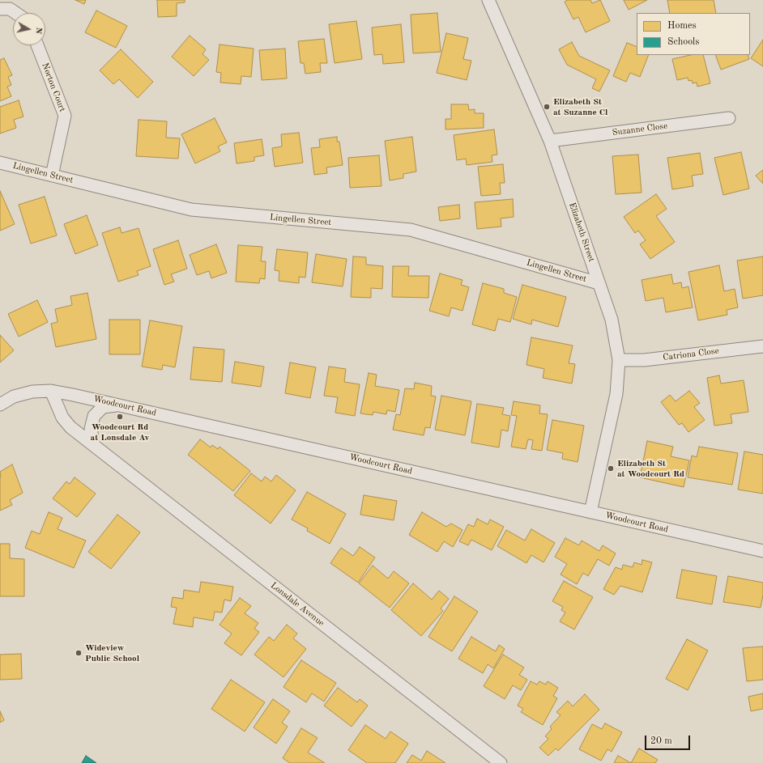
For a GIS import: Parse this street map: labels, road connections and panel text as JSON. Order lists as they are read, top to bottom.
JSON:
{
  "streets": {
    "street": [
      "Norton Court",
      "Suzanne Close",
      "Lingellen Street",
      "Elizabeth Street",
      "Catriona Close",
      "Woodcourt Road",
      "Lonsdale Avenue"
    ]
  },
  "crossings": [
    ["Norton Court", "Lingellen Street"],
    ["Suzanne Close", "Elizabeth Street"],
    ["Lingellen Street", "Elizabeth Street"],
    ["Elizabeth Street", "Catriona Close"],
    ["Elizabeth Street", "Woodcourt Road"],
    ["Woodcourt Road", "Lonsdale Avenue"]
  ],
  "places": [
    "Elizabeth St at Suzanne Cl",
    "Woodcourt Rd at Lonsdale Av",
    "Elizabeth St at Woodcourt Rd",
    "Wideview Public School"
  ],
  "legend": ["Homes", "Schools"],
  "scale_bar": "20 m",
  "north": "right"
}
